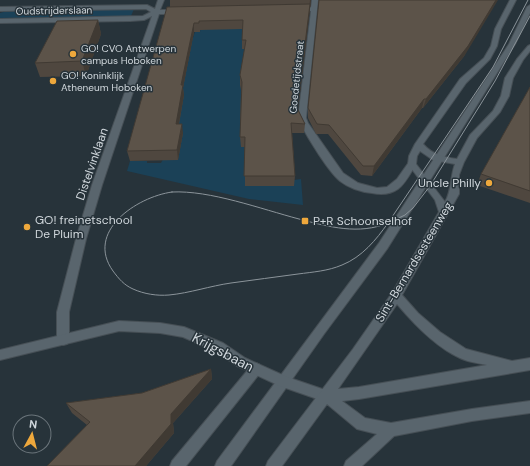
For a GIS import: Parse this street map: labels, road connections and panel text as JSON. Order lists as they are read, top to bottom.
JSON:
{
  "streets": {
    "street": [
      "Oudstrijderslaan",
      "Goedetijdstraat",
      "Distelvinklaan",
      "Sint-Bernardsesteenweg",
      "Krijgsbaan"
    ]
  },
  "crossings": [
    ["Oudstrijderslaan", "Distelvinklaan"],
    ["Distelvinklaan", "Krijgsbaan"],
    ["Sint-Bernardsesteenweg", "Krijgsbaan"]
  ],
  "places": {
    "other": [
      "GO! CVO Antwerpen campus Hoboken",
      "GO! Koninklijk Atheneum Hoboken",
      "Uncle Philly",
      "GO! freinetschool De Pluim"
    ],
    "transit": ["P+R Schoonselhof"]
  },
  "north": "top"
}
